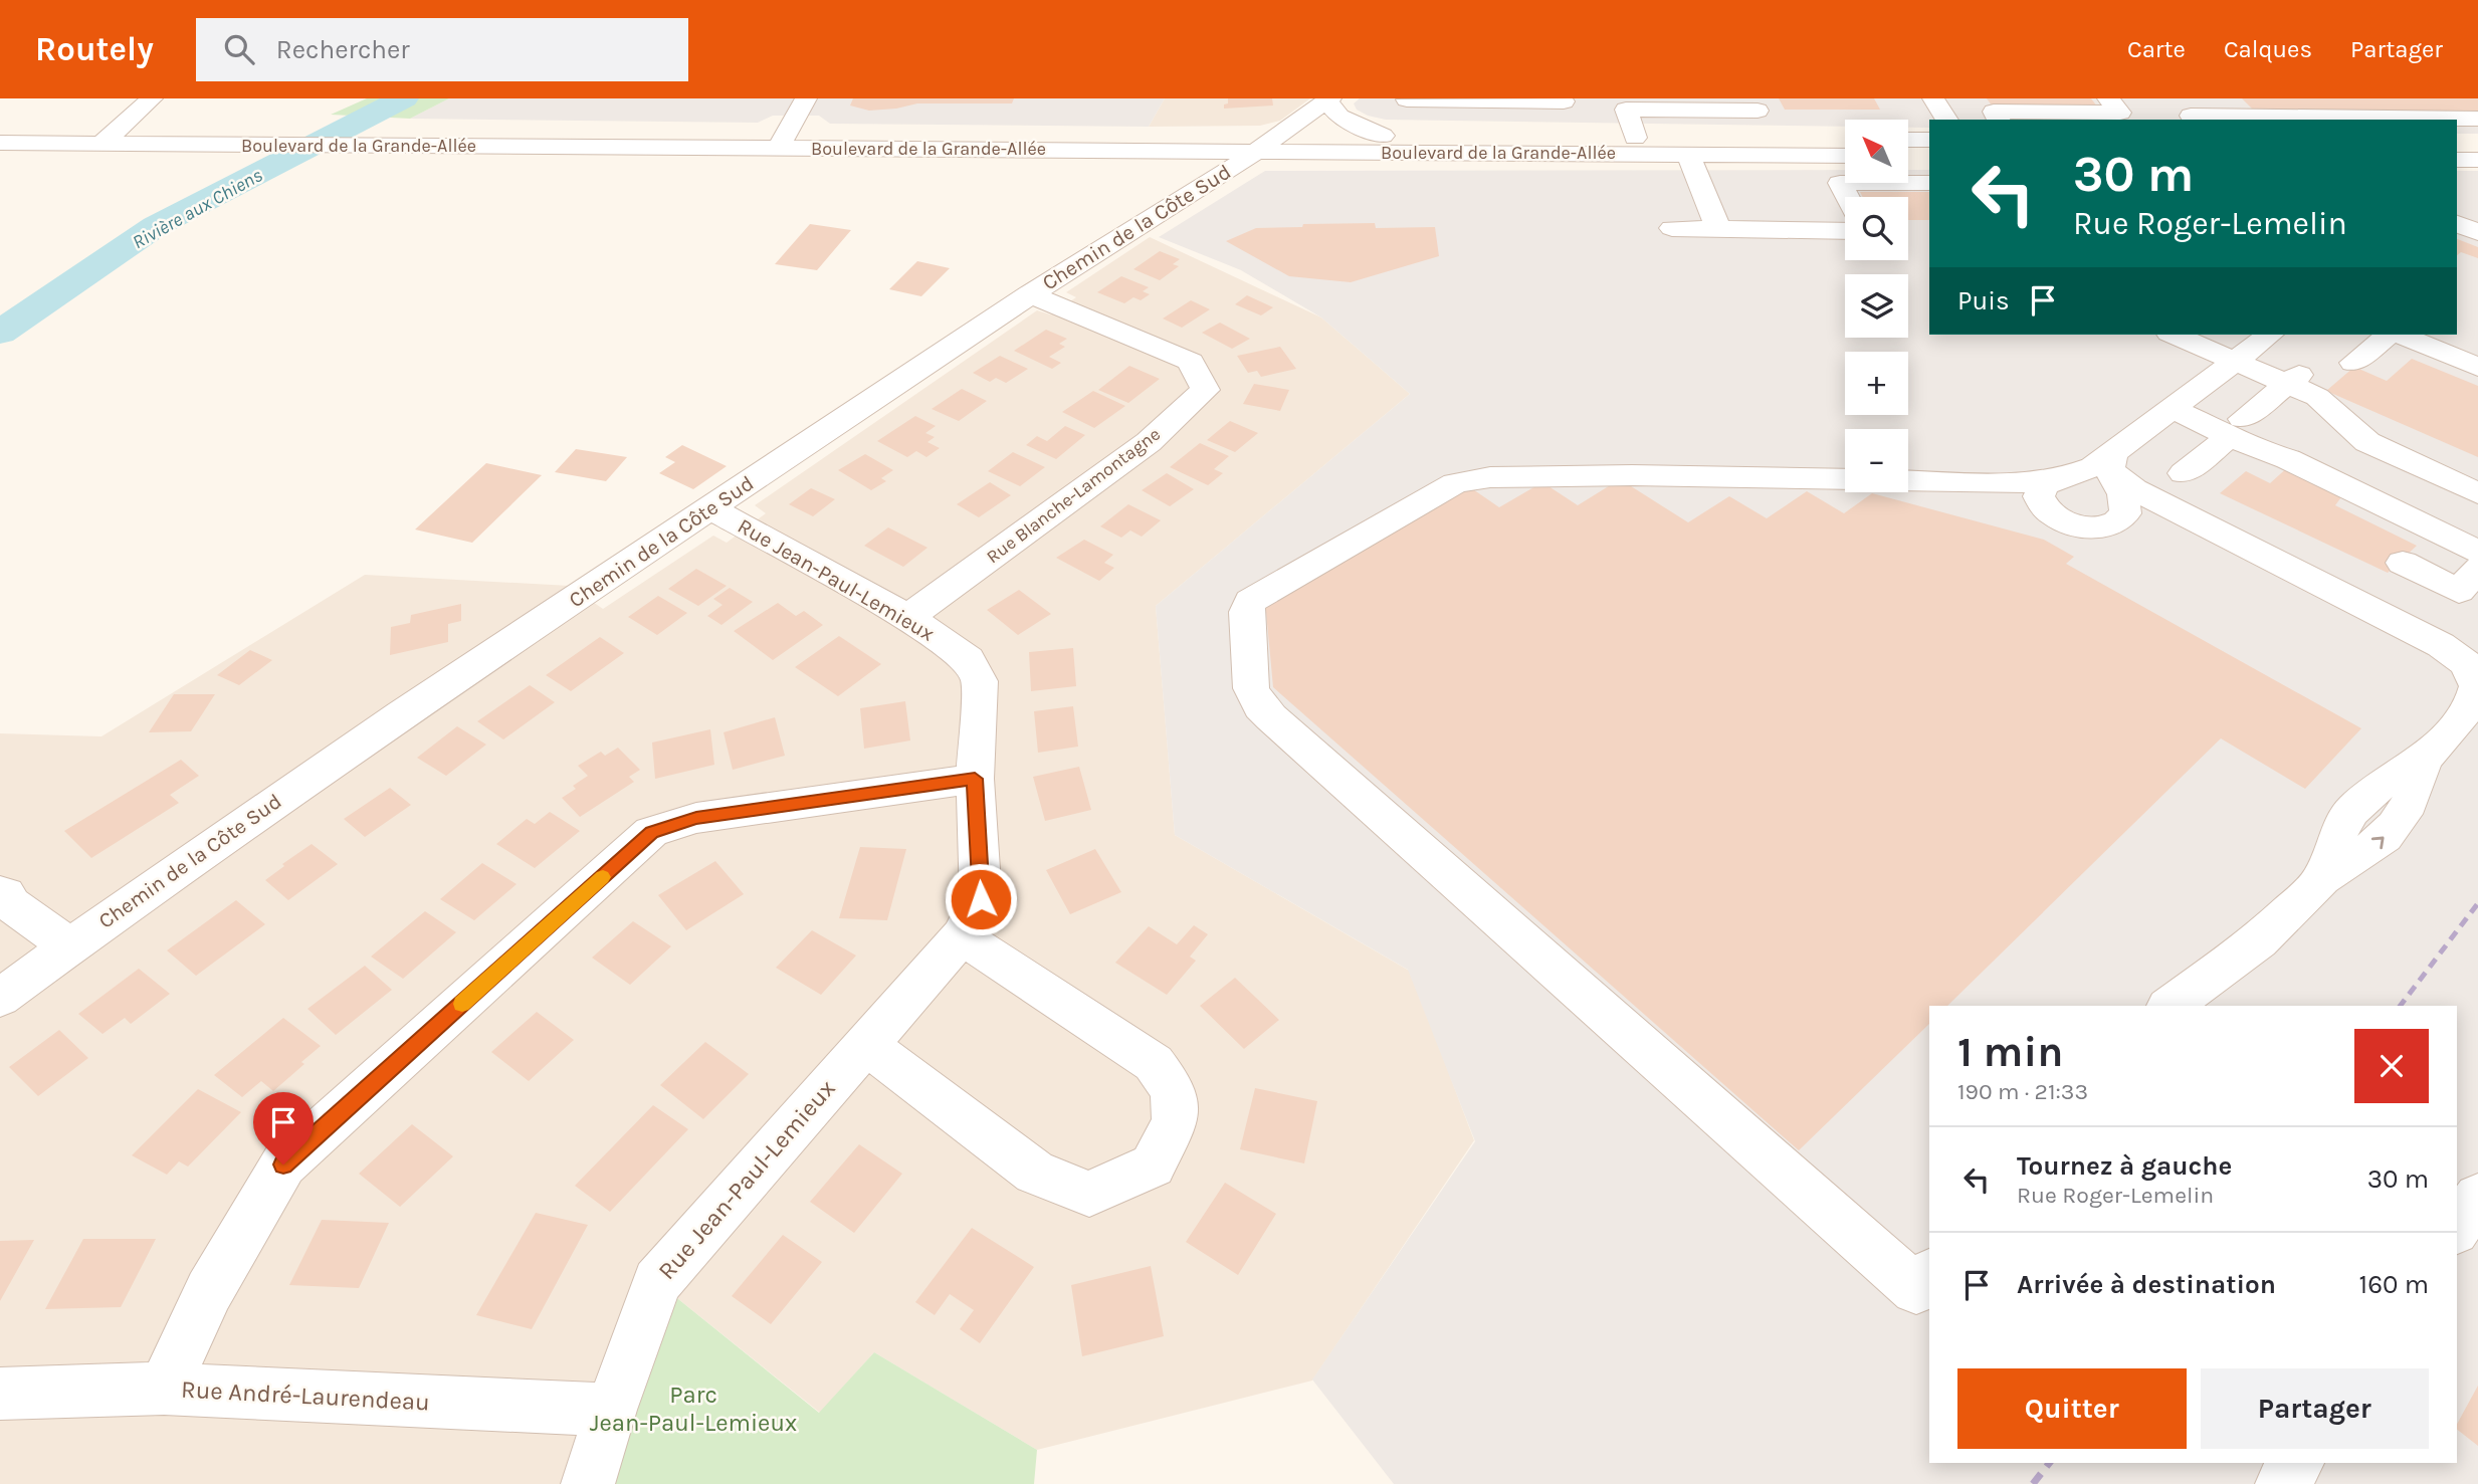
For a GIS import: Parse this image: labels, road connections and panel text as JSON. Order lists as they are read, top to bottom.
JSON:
{
  "streets": {
    "street": [
      "Boulevard de la Grande-Allée",
      "Chemin de la Côte Sud",
      "Rue Blanche-Lamontagne",
      "Rue Jean-Paul-Lemieux",
      "Rue André-Laurendeau"
    ]
  },
  "crossings": [
    ["Boulevard de la Grande-Allée", "Chemin de la Côte Sud"],
    ["Chemin de la Côte Sud", "Rue Blanche-Lamontagne"],
    ["Chemin de la Côte Sud", "Rue Jean-Paul-Lemieux"],
    ["Rue Blanche-Lamontagne", "Rue Jean-Paul-Lemieux"],
    ["Rue Jean-Paul-Lemieux", "Rue André-Laurendeau"]
  ],
  "water": ["Rivière aux Chiens"],
  "parks": ["Parc Jean-Paul-Lemieux"],
  "north": "top left",
  "page": {
    "header": "Routely",
    "search": "Rechercher",
    "nav": ["Carte", "Calques", "Partager"],
    "map_buttons": ["+", "−"],
    "turn": ["30 m", "Rue Roger-Lemelin"],
    "then": "Puis",
    "heading": ["1 min", "190 m · 21:33"],
    "list": [
      {
        "name": "Tournez à gauche",
        "note": "Rue Roger-Lemelin",
        "value": "30 m"
      },
      {
        "name": "Arrivée à destination",
        "value": "160 m"
      }
    ],
    "buttons": ["Quitter", "Partager"]
  }
}
